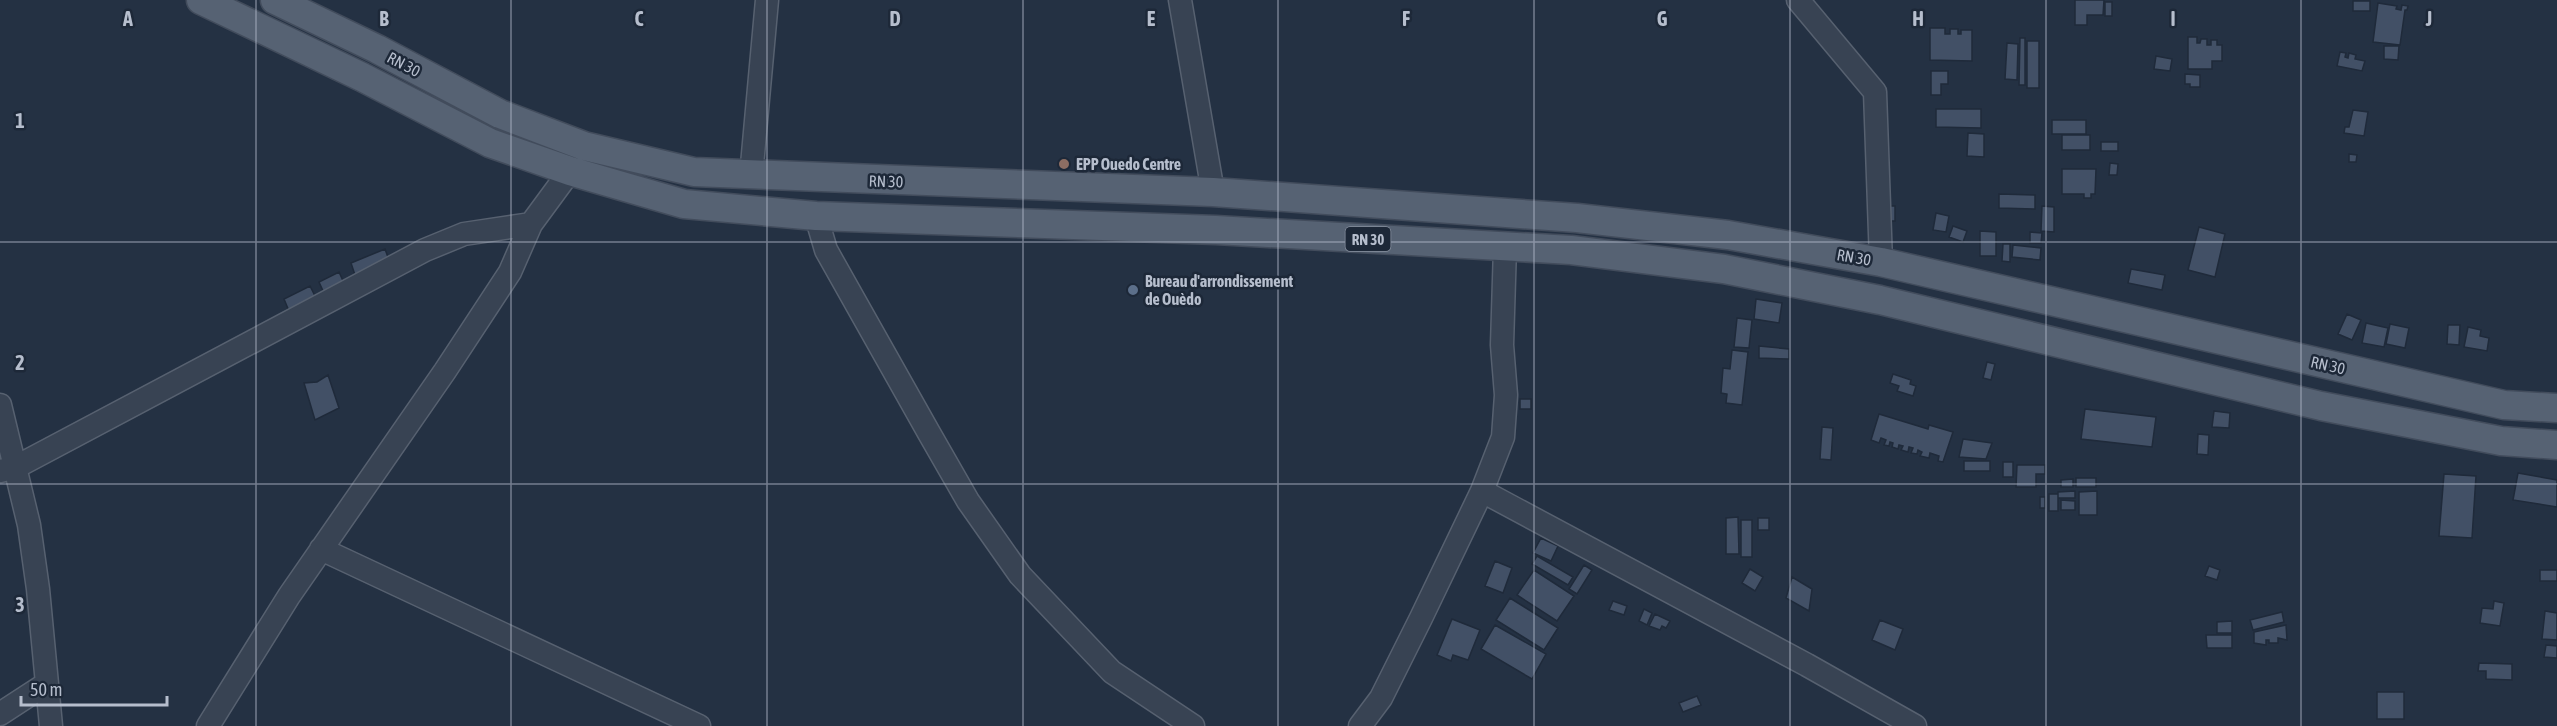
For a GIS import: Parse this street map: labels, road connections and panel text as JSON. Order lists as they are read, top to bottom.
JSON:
{
  "streets": {
    "main road": ["RN 30"]
  },
  "places": ["EPP Ouedo Centre", "Bureau d'arrondissement de Ouèdo"],
  "scale_bar": "50 m",
  "grid": {
    "columns": [
      "A",
      "B",
      "C",
      "D",
      "E",
      "F",
      "G",
      "H",
      "I",
      "J"
    ],
    "rows": ["1", "2", "3"]
  }
}
